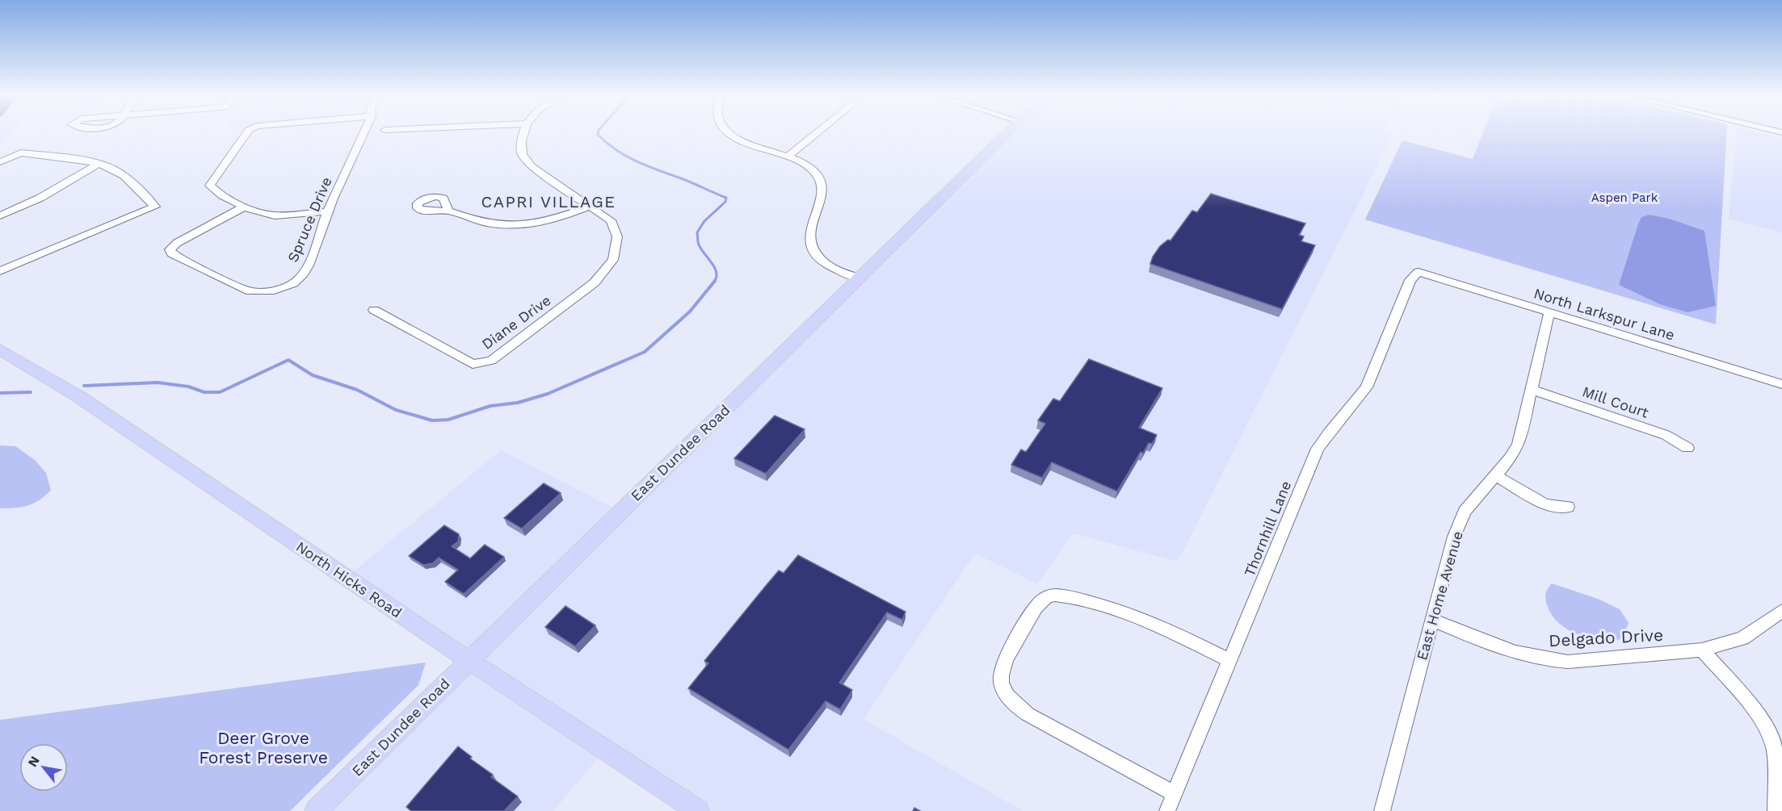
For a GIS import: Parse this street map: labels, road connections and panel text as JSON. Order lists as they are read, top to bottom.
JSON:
{
  "streets": {
    "main road": ["East Dundee Road", "North Hicks Road"],
    "street": [
      "Spruce Drive",
      "North Larkspur Lane",
      "Diane Drive",
      "Mill Court",
      "Thornhill Lane",
      "East Home Avenue",
      "Delgado Drive"
    ]
  },
  "crossings": [
    ["North Larkspur Lane", "Thornhill Lane"],
    ["North Larkspur Lane", "East Home Avenue"],
    ["Mill Court", "East Home Avenue"],
    ["East Dundee Road", "North Hicks Road"],
    ["East Home Avenue", "Delgado Drive"]
  ],
  "districts": ["CAPRI VILLAGE"],
  "parks": ["Aspen Park", "Deer Grove Forest Preserve"],
  "north": "top left"
}
